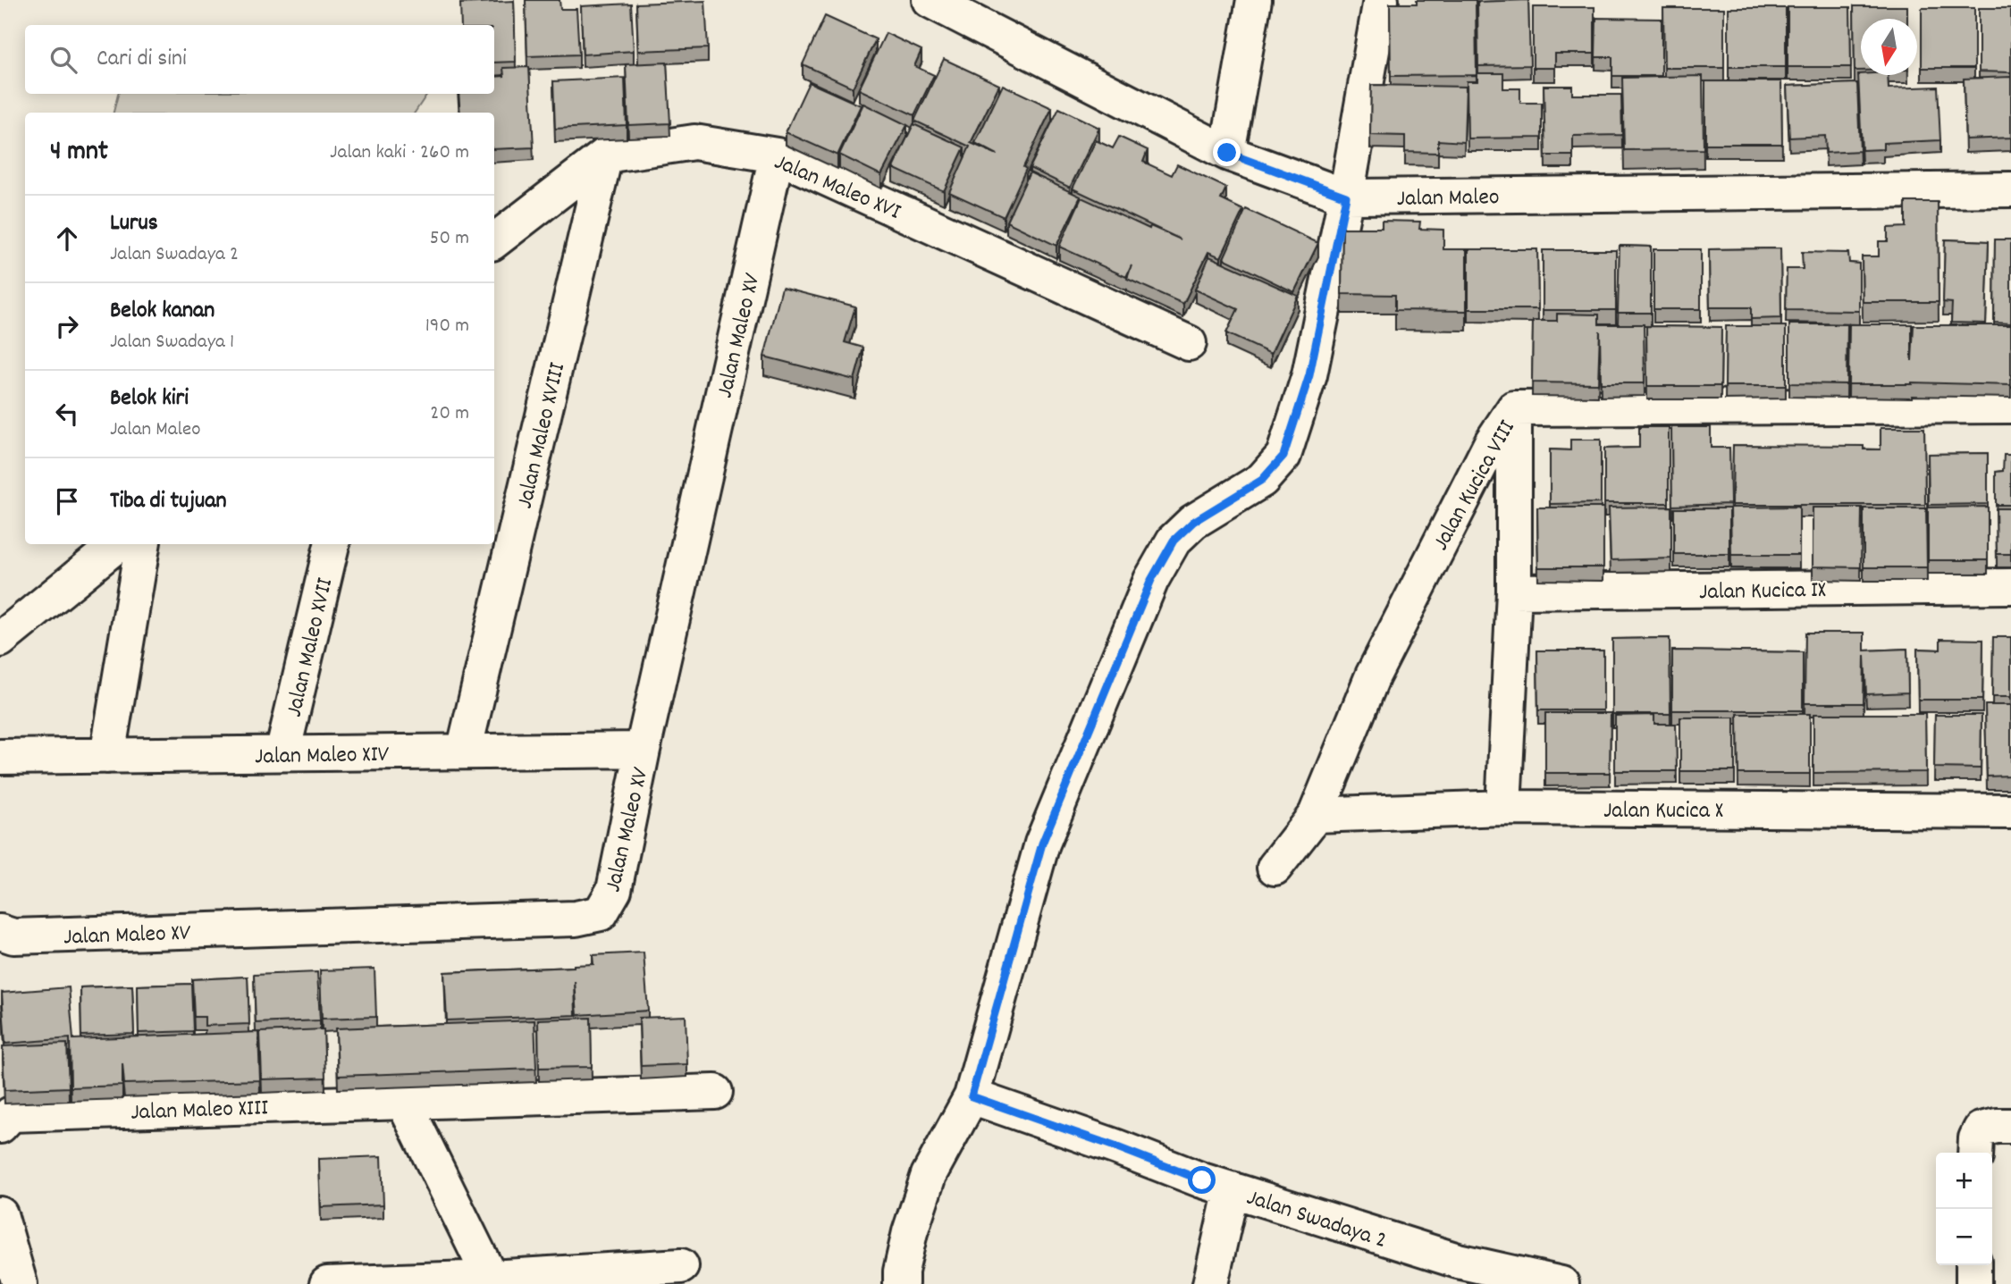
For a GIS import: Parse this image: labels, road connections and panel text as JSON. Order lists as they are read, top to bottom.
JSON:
{
  "streets": {
    "street": [
      "Jalan Maleo XVI",
      "Jalan Maleo",
      "Jalan Maleo XV",
      "Jalan Maleo XVIII",
      "Jalan Kucica VIII",
      "Jalan Kucica IX",
      "Jalan Maleo XVII",
      "Jalan Maleo XIV",
      "Jalan Kucica X",
      "Jalan Maleo XIII",
      "Jalan Swadaya 2"
    ]
  },
  "crossings": [
    ["Jalan Maleo XVI", "Jalan Maleo XV"],
    ["Jalan Maleo XVI", "Jalan Maleo XVIII"],
    ["Jalan Maleo XV", "Jalan Maleo XIV"],
    ["Jalan Maleo XVIII", "Jalan Maleo XIV"],
    ["Jalan Kucica VIII", "Jalan Kucica X"],
    ["Jalan Maleo XVII", "Jalan Maleo XIV"]
  ],
  "north": "bottom",
  "page": {
    "search": "Cari di sini",
    "heading": ["4 mnt", "Jalan kaki · 260 m"],
    "list": [
      ["Lurus", "Jalan Swadaya 2", "50 m"],
      ["Belok kanan", "Jalan Swadaya 1", "190 m"],
      ["Belok kiri", "Jalan Maleo", "20 m"],
      "Tiba di tujuan"
    ],
    "map_buttons": ["+", "−"]
  }
}
